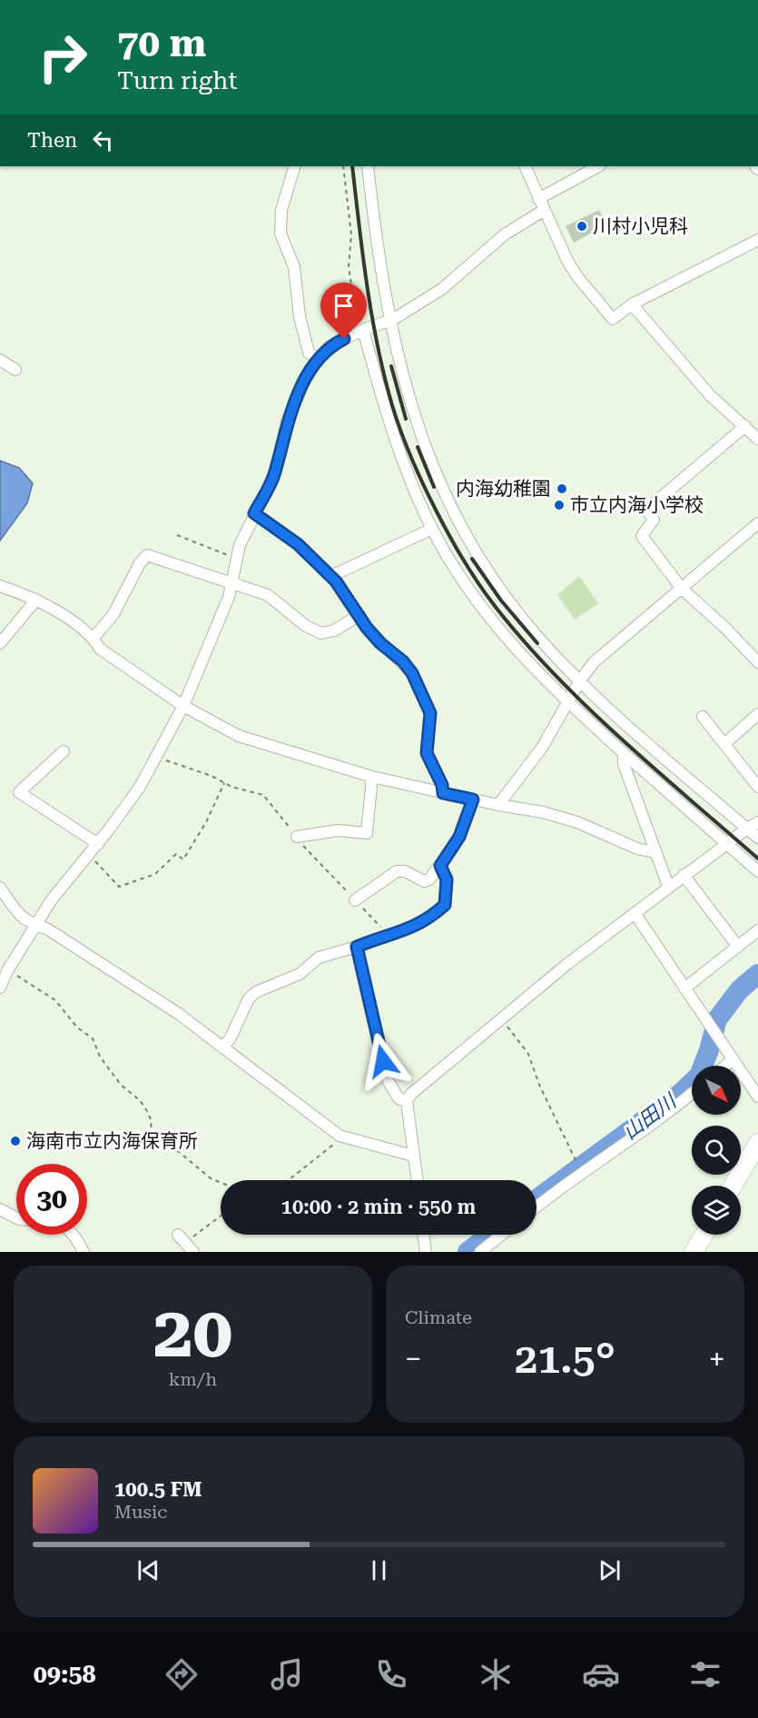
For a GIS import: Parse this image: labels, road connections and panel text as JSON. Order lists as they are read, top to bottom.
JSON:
{
  "water": ["山田川"],
  "places": [
    "川村小児科",
    "内海幼稚園",
    "市立内海小学校",
    "海南市立内海保育所"
  ],
  "north": "bottom right",
  "page": {
    "turn": ["70 m", "Turn right"],
    "then": "Then",
    "limit": "30",
    "trip": "10:00 · 2 min · 550 m",
    "tile": [
      ["20", "km/h"],
      "Climate"
    ],
    "heat": ["−", "21.5°", "+"],
    "song": ["100.5 FM", "Music"],
    "tabs": "09:58"
  }
}
